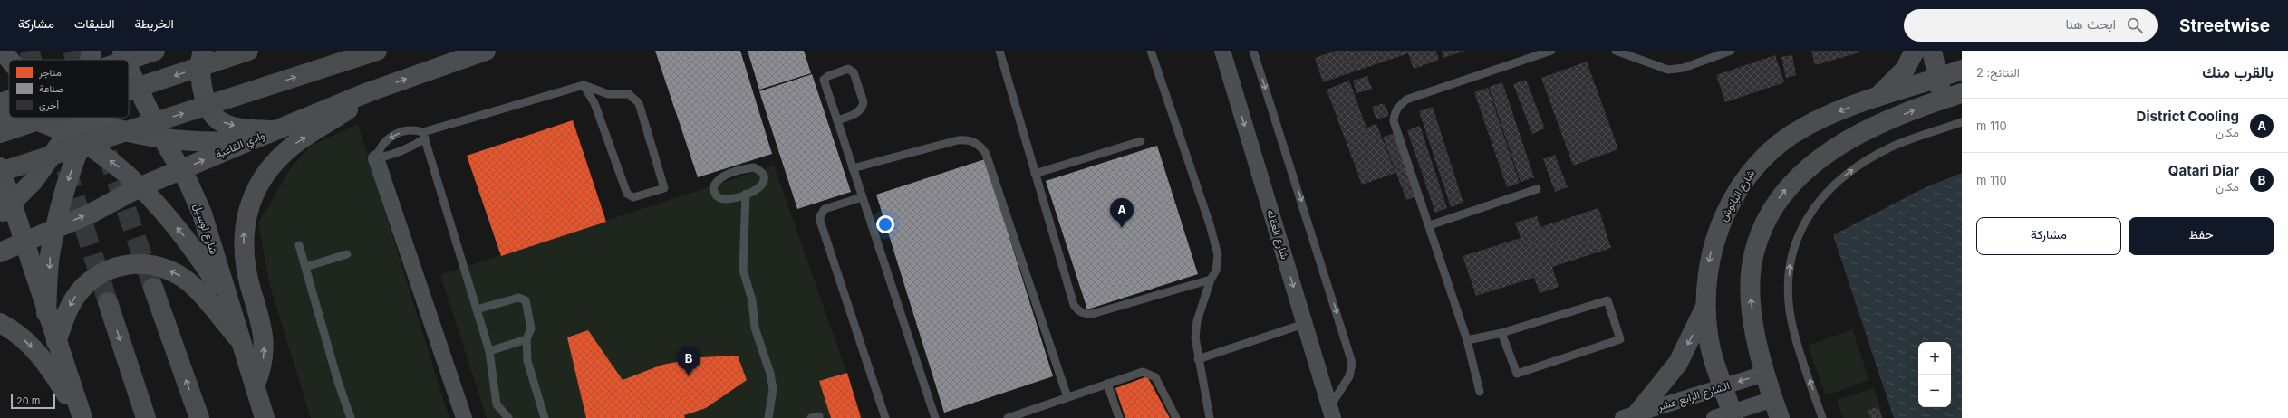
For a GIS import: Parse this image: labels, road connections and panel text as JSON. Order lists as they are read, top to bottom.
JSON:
{
  "streets": {
    "street": [
      "وادي القاعية",
      "شارع البانوش",
      "شارع لوسيل",
      "شارع العقله",
      "الشارع الرابع عشر"
    ]
  },
  "crossings": [
    ["وادي القاعية", "شارع لوسيل"],
    ["شارع البانوش", "الشارع الرابع عشر"]
  ],
  "one_way": ["شارع البانوش", "شارع العقله"],
  "legend": ["متاجر", "صناعة", "أخرى"],
  "scale_bar": "20 m",
  "page": {
    "header": "Streetwise",
    "search": "ابحث هنا",
    "nav": ["الخريطة", "الطبقات", "مشاركة"],
    "heading": ["بالقرب منك", "النتائج: 2"],
    "list": [
      {
        "mark": "A",
        "name": "District Cooling",
        "note": "مكان",
        "value": "110 m"
      },
      {
        "mark": "B",
        "name": "Qatari Diar",
        "note": "مكان",
        "value": "110 m"
      }
    ],
    "pins": ["A", "B"],
    "buttons": ["حفظ", "مشاركة"],
    "map_buttons": ["+", "−"],
    "scale": "20 m"
  }
}
